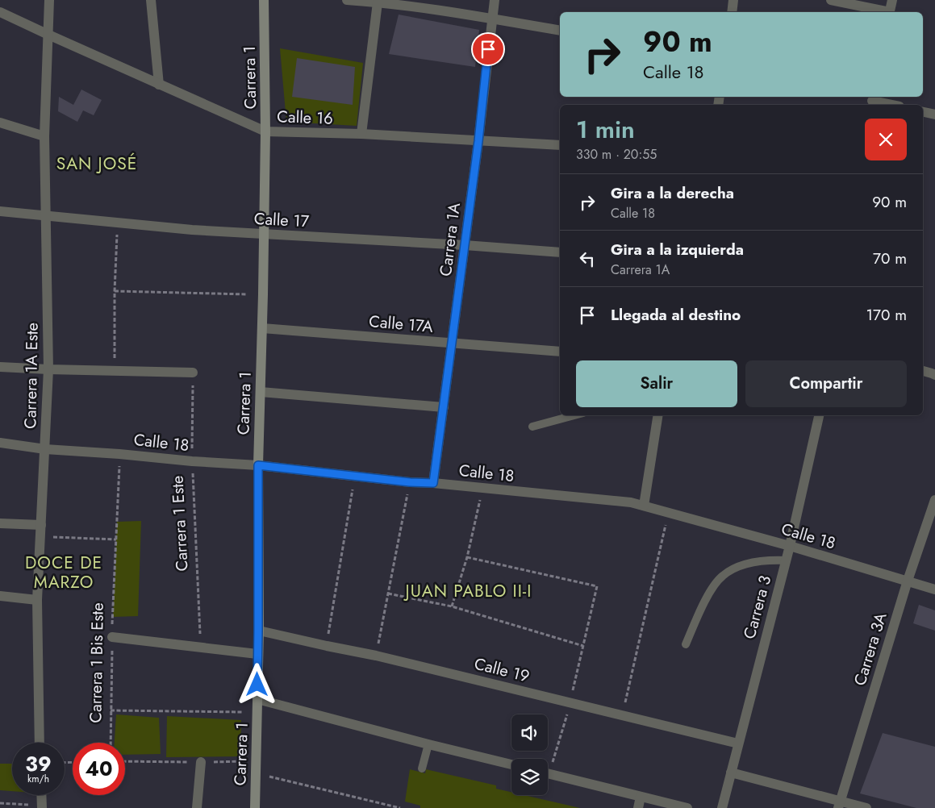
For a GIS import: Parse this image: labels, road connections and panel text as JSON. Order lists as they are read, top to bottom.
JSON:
{
  "streets": {
    "street": [
      "Carrera 1",
      "Calle 16",
      "Calle 17",
      "Carrera 1A",
      "Calle 17A",
      "Carrera 1A Este",
      "Calle 18",
      "Carrera 3",
      "Carrera 3A",
      "Calle 19"
    ],
    "path": ["Carrera 1 Este", "Carrera 1 Bis Este"]
  },
  "crossings": [
    ["Carrera 1", "Calle 16"],
    ["Carrera 1", "Calle 17"],
    ["Carrera 1", "Calle 17A"],
    ["Carrera 1", "Calle 18"],
    ["Carrera 1", "Calle 19"],
    ["Calle 16", "Carrera 1A"],
    ["Calle 16", "Carrera 1A Este"],
    ["Calle 17", "Carrera 1A"],
    ["Calle 17", "Carrera 1A Este"],
    ["Carrera 1A", "Calle 17A"],
    ["Carrera 1A", "Calle 18"],
    ["Carrera 1A Este", "Calle 18"],
    ["Calle 18", "Carrera 1 Este"],
    ["Calle 18", "Carrera 3"],
    ["Calle 18", "Carrera 3A"],
    ["Calle 18", "Carrera 1 Bis Este"],
    ["Carrera 3", "Calle 19"]
  ],
  "districts": ["SAN JOSÉ", "DOCE DE MARZO", "JUAN PABLO II-I"],
  "page": {
    "turn": ["90 m", "Calle 18"],
    "heading": ["1 min", "330 m · 20:55"],
    "list": [
      {
        "name": "Gira a la derecha",
        "note": "Calle 18",
        "value": "90 m"
      },
      {
        "name": "Gira a la izquierda",
        "note": "Carrera 1A",
        "value": "70 m"
      },
      {
        "name": "Llegada al destino",
        "value": "170 m"
      }
    ],
    "buttons": ["Salir", "Compartir"],
    "speed": "39 km/h",
    "limit": "40"
  }
}
